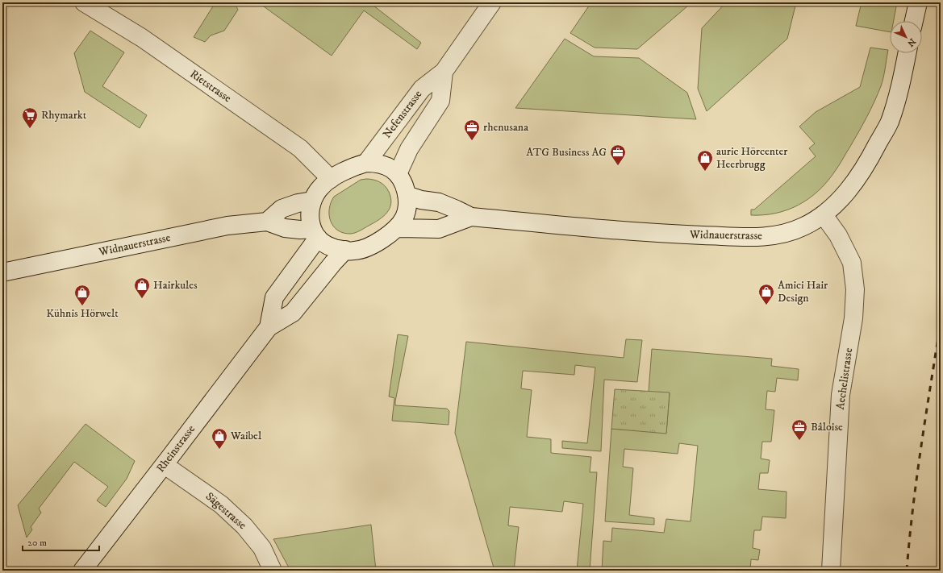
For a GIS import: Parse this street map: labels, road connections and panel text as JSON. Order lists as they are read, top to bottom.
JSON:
{
  "streets": {
    "street": [
      "Rietstrasse",
      "Nefenstrasse",
      "Widnauerstrasse",
      "Aechelistrasse",
      "Rheinstrasse",
      "Sägestrasse"
    ]
  },
  "crossings": [
    ["Rietstrasse", "Nefenstrasse"],
    ["Rietstrasse", "Widnauerstrasse"],
    ["Rietstrasse", "Rheinstrasse"],
    ["Nefenstrasse", "Widnauerstrasse"],
    ["Nefenstrasse", "Rheinstrasse"],
    ["Widnauerstrasse", "Aechelistrasse"],
    ["Widnauerstrasse", "Rheinstrasse"],
    ["Rheinstrasse", "Sägestrasse"]
  ],
  "places": {
    "supermarket": ["Rhymarkt"],
    "office": ["rhenusana", "ATG Business AG", "Bâloise"],
    "shop": [
      "auric Hörcenter Heerbrugg",
      "Hairkules",
      "Amici Hair Design",
      "Kühnis Hörwelt",
      "Waibel"
    ]
  },
  "scale_bar": "20 m",
  "north": "bottom right"
}
